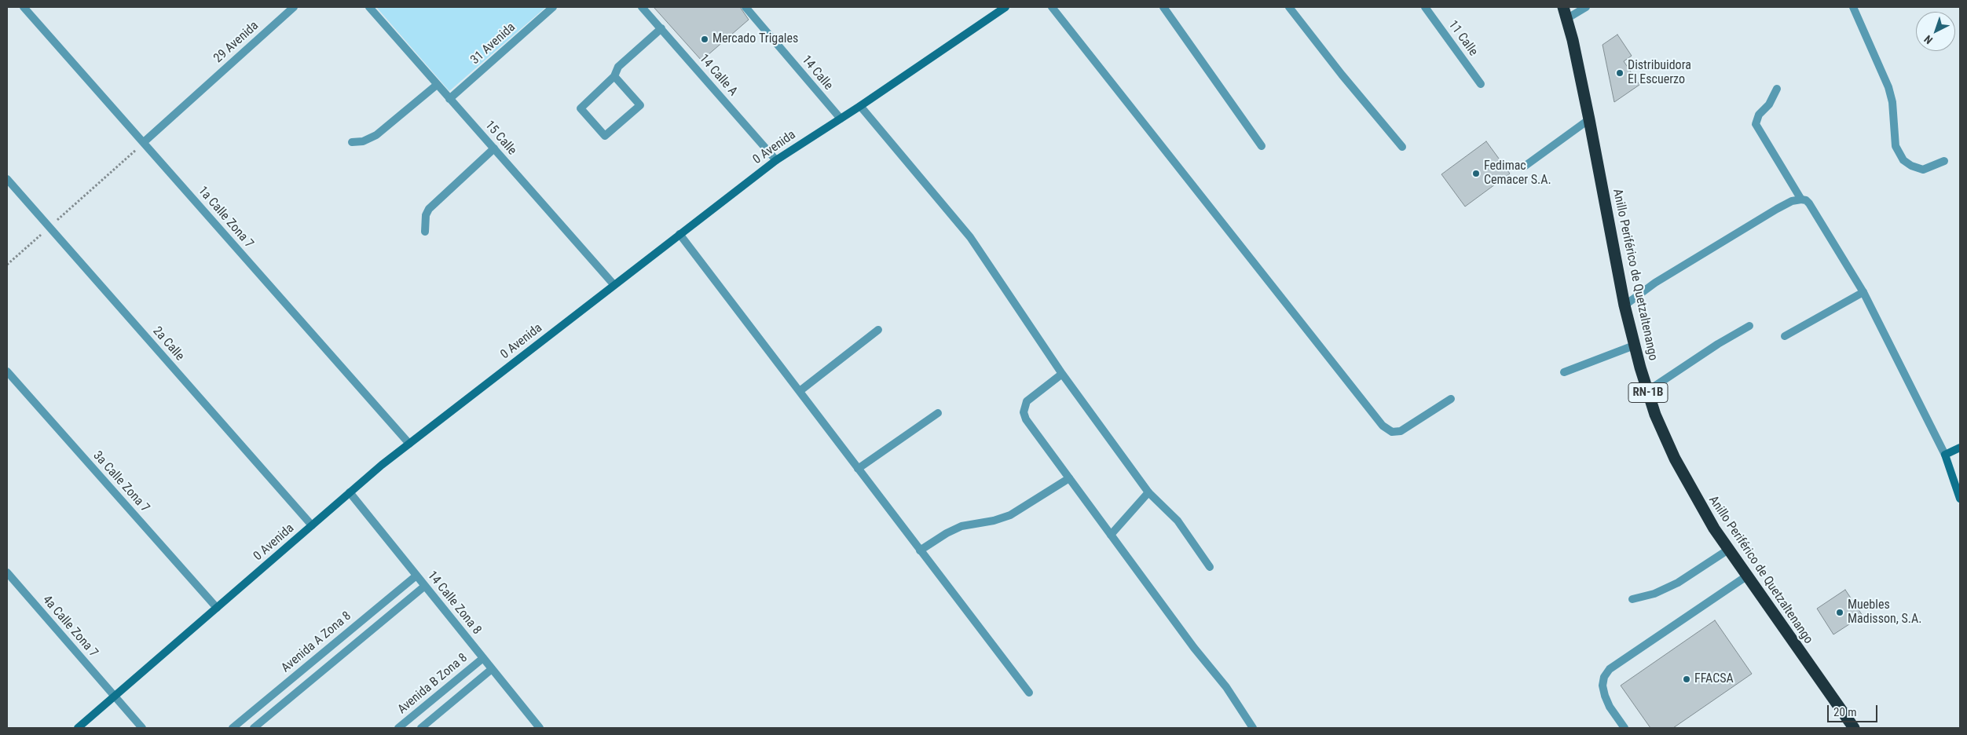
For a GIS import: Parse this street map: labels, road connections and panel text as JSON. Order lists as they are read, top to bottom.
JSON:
{
  "streets": {
    "highway": ["Anillo Periférico de Quetzaltenango", "RN-1B"],
    "street": [
      "11 Calle",
      "29 Avenida",
      "31 Avenida",
      "14 Calle",
      "14 Calle A",
      "15 Calle",
      "0 Avenida",
      "1a Calle Zona 7",
      "2a Calle",
      "3a Calle Zona 7",
      "14 Calle Zona 8",
      "4a Calle Zona 7",
      "Avenida A Zona 8",
      "Avenida B Zona 8"
    ]
  },
  "crossings": [
    ["29 Avenida", "1a Calle Zona 7"],
    ["31 Avenida", "15 Calle"],
    ["14 Calle", "0 Avenida"],
    ["14 Calle A", "0 Avenida"],
    ["15 Calle", "0 Avenida"],
    ["0 Avenida", "1a Calle Zona 7"],
    ["0 Avenida", "2a Calle"],
    ["0 Avenida", "3a Calle Zona 7"],
    ["0 Avenida", "14 Calle Zona 8"],
    ["0 Avenida", "4a Calle Zona 7"],
    ["14 Calle Zona 8", "Avenida A Zona 8"],
    ["14 Calle Zona 8", "Avenida B Zona 8"]
  ],
  "places": [
    "Mercado Trigales",
    "Distribuidora El Escuerzo",
    "Fedimac Cemacer S.A.",
    "Muebles Madisson, S.A.",
    "FFACSA"
  ],
  "scale_bar": "20 m",
  "north": "bottom left"
}
